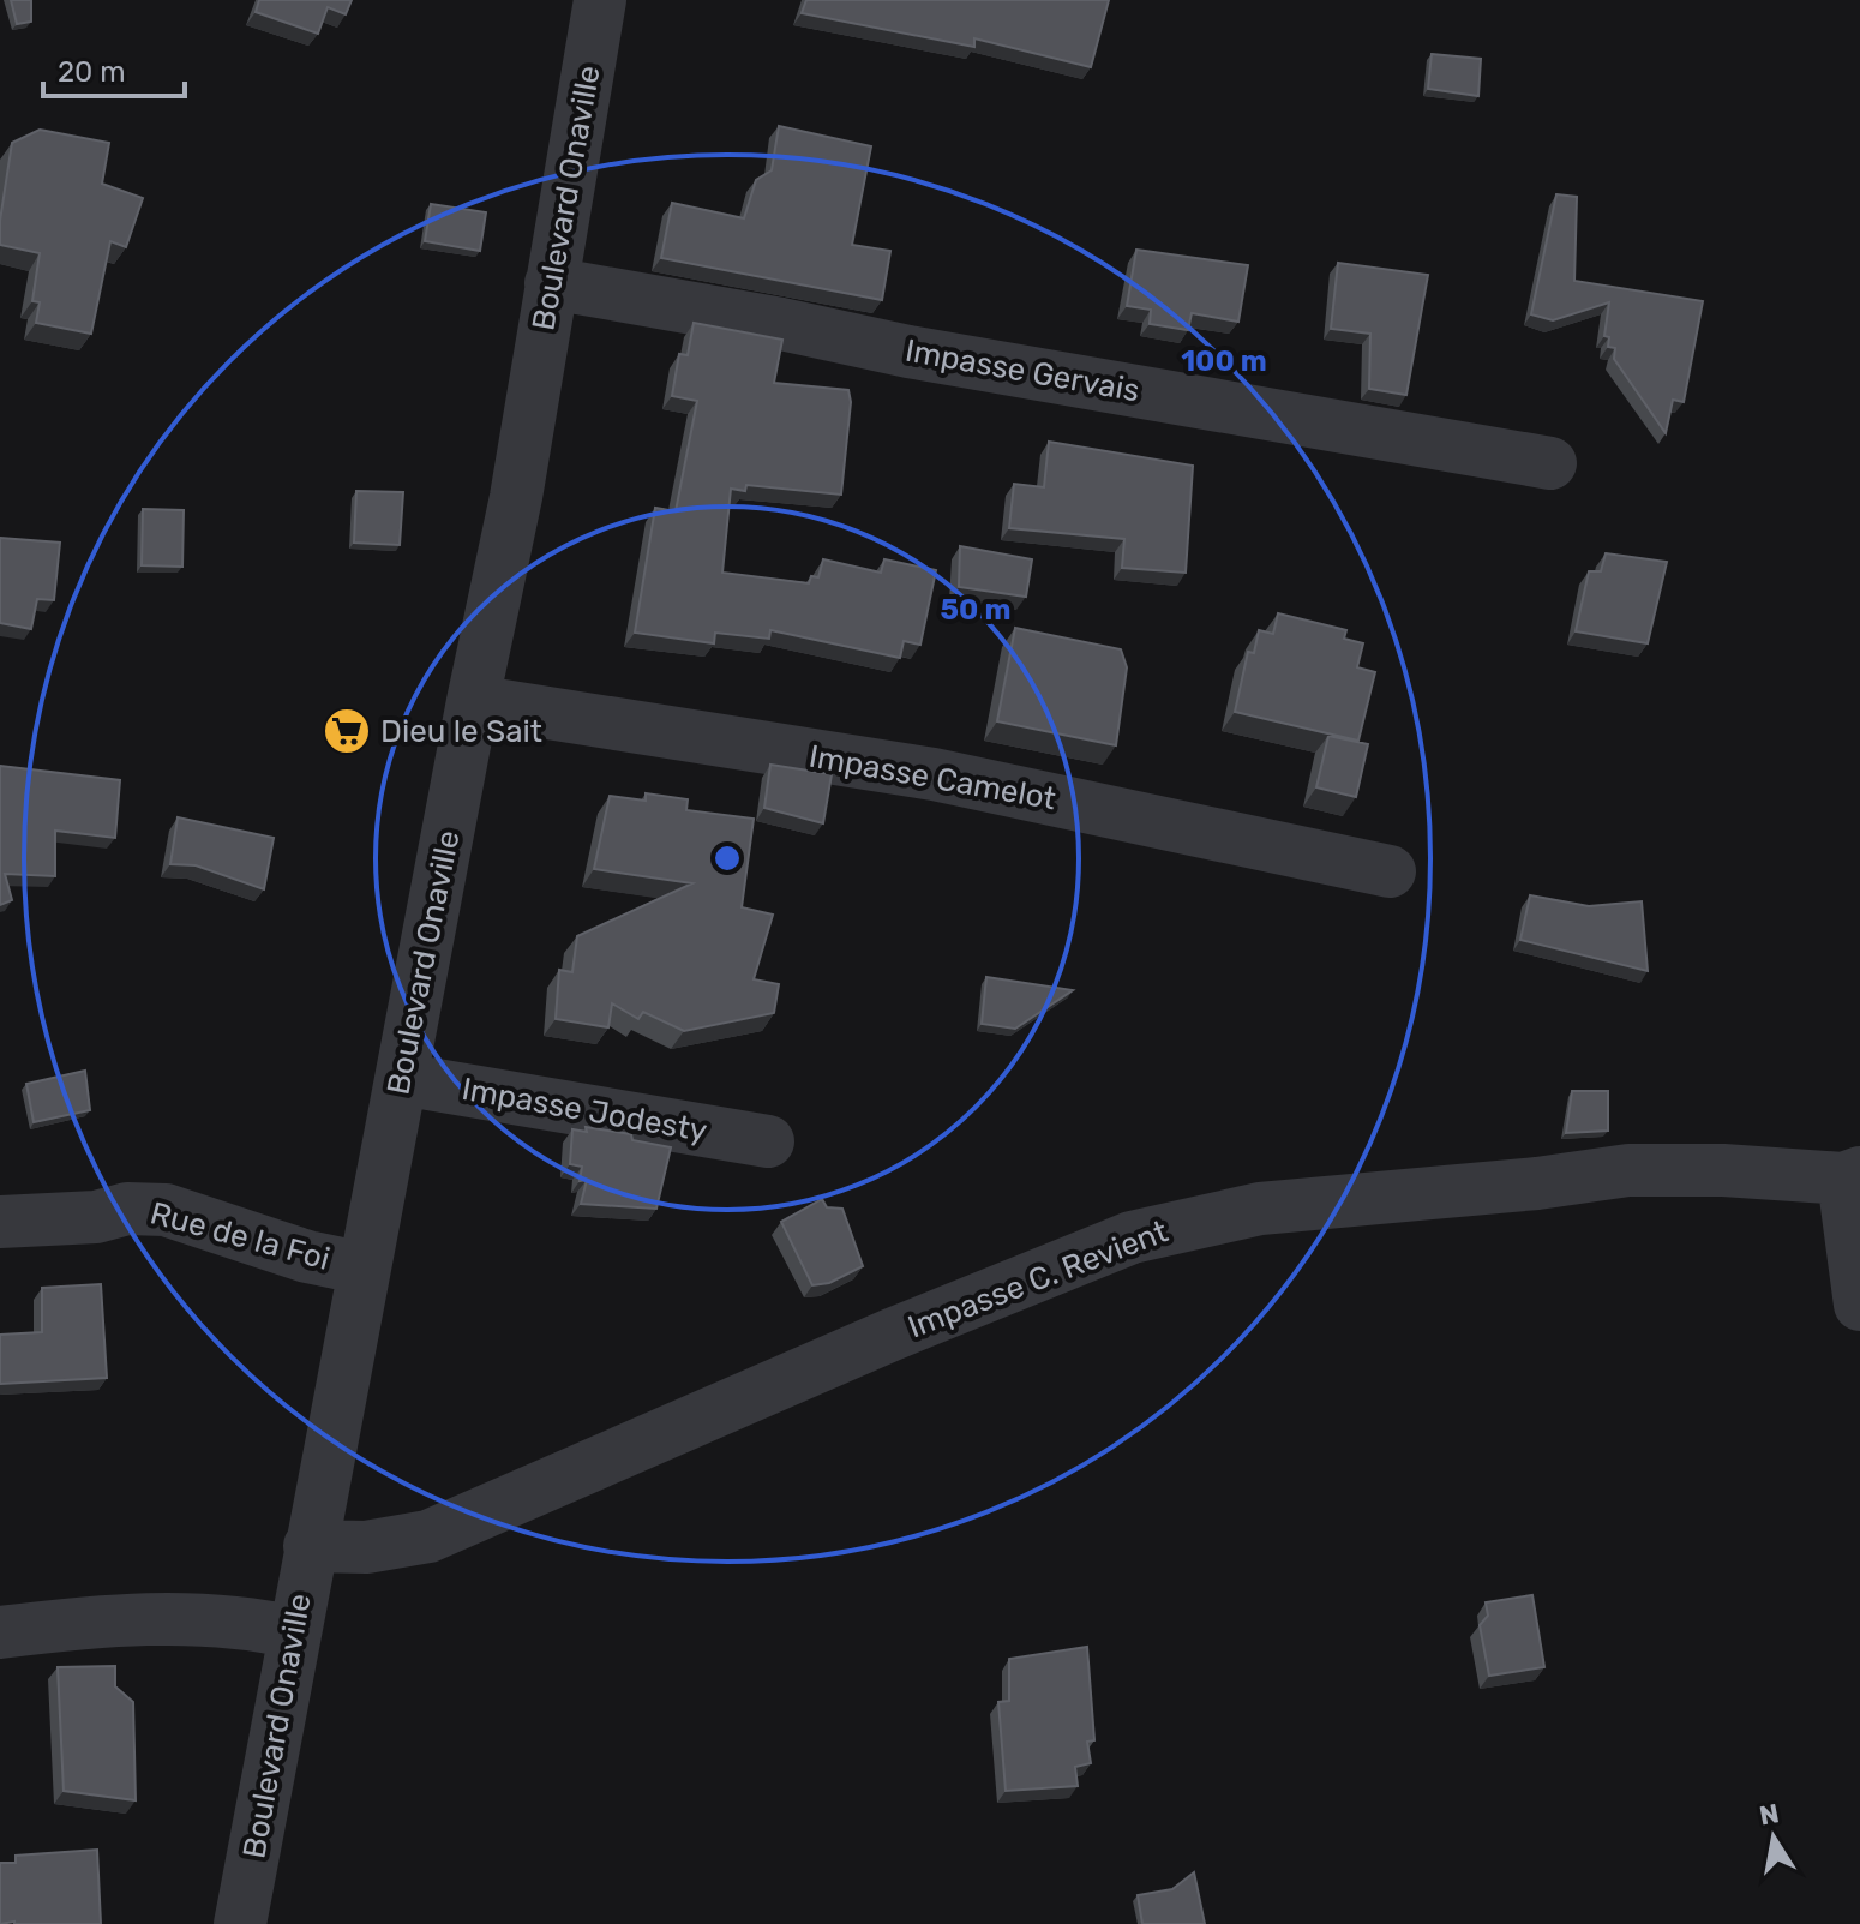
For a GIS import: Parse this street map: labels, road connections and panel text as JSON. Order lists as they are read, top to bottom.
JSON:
{
  "streets": {
    "street": [
      "Boulevard Onaville",
      "Impasse Gervais",
      "Impasse Camelot",
      "Impasse Jodesty",
      "Rue de la Foi",
      "Impasse C. Revient"
    ]
  },
  "crossings": [
    ["Boulevard Onaville", "Impasse Gervais"],
    ["Boulevard Onaville", "Impasse Camelot"],
    ["Boulevard Onaville", "Impasse Jodesty"],
    ["Boulevard Onaville", "Rue de la Foi"],
    ["Boulevard Onaville", "Impasse C. Revient"]
  ],
  "places": {
    "supermarket": ["Dieu le Sait"]
  },
  "scale_bar": "20 m",
  "north": "top",
  "rings": ["100 m", "50 m"]
}
